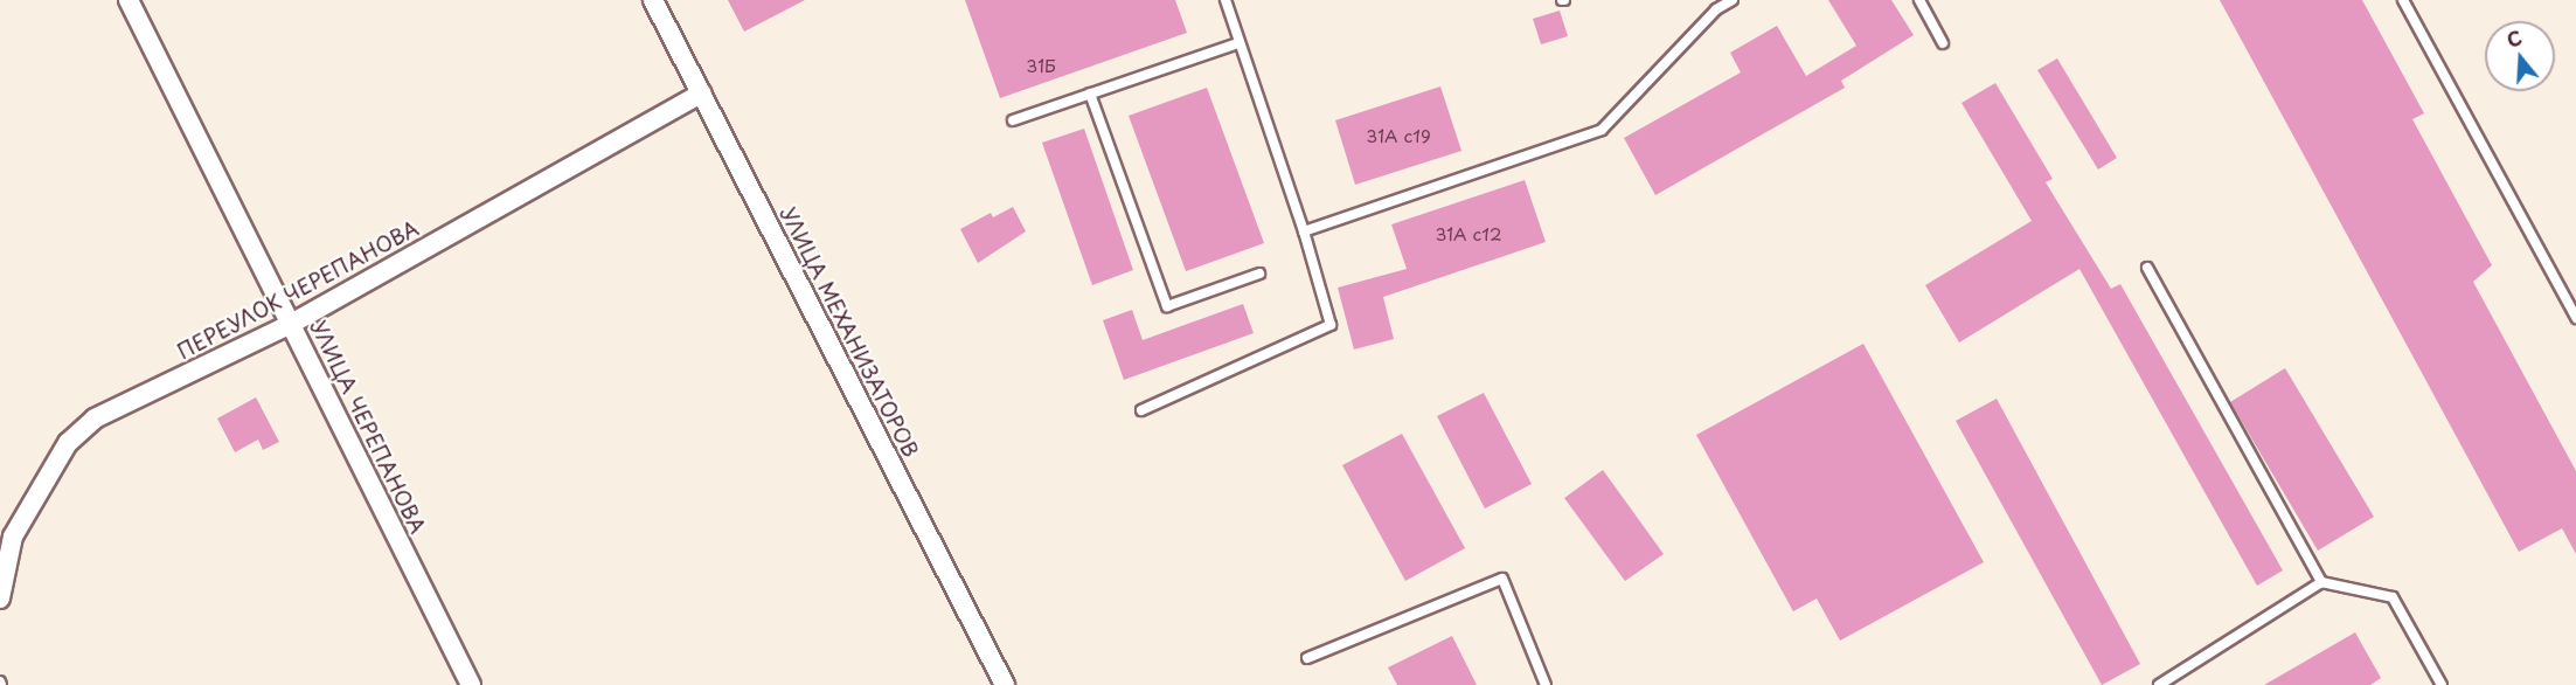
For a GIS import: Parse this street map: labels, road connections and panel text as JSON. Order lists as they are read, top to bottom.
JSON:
{
  "streets": {
    "street": ["ПЕРЕУЛОК ЧЕРЕПАНОВА", "УЛИЦА МЕХАНИЗАТОРОВ", "УЛИЦА ЧЕРЕПАНОВА"]
  },
  "crossings": [
    ["ПЕРЕУЛОК ЧЕРЕПАНОВА", "УЛИЦА МЕХАНИЗАТОРОВ"],
    ["ПЕРЕУЛОК ЧЕРЕПАНОВА", "УЛИЦА ЧЕРЕПАНОВА"]
  ],
  "house_numbers": ["31Б", "31А с19", "31А с12"],
  "north": "top"
}
